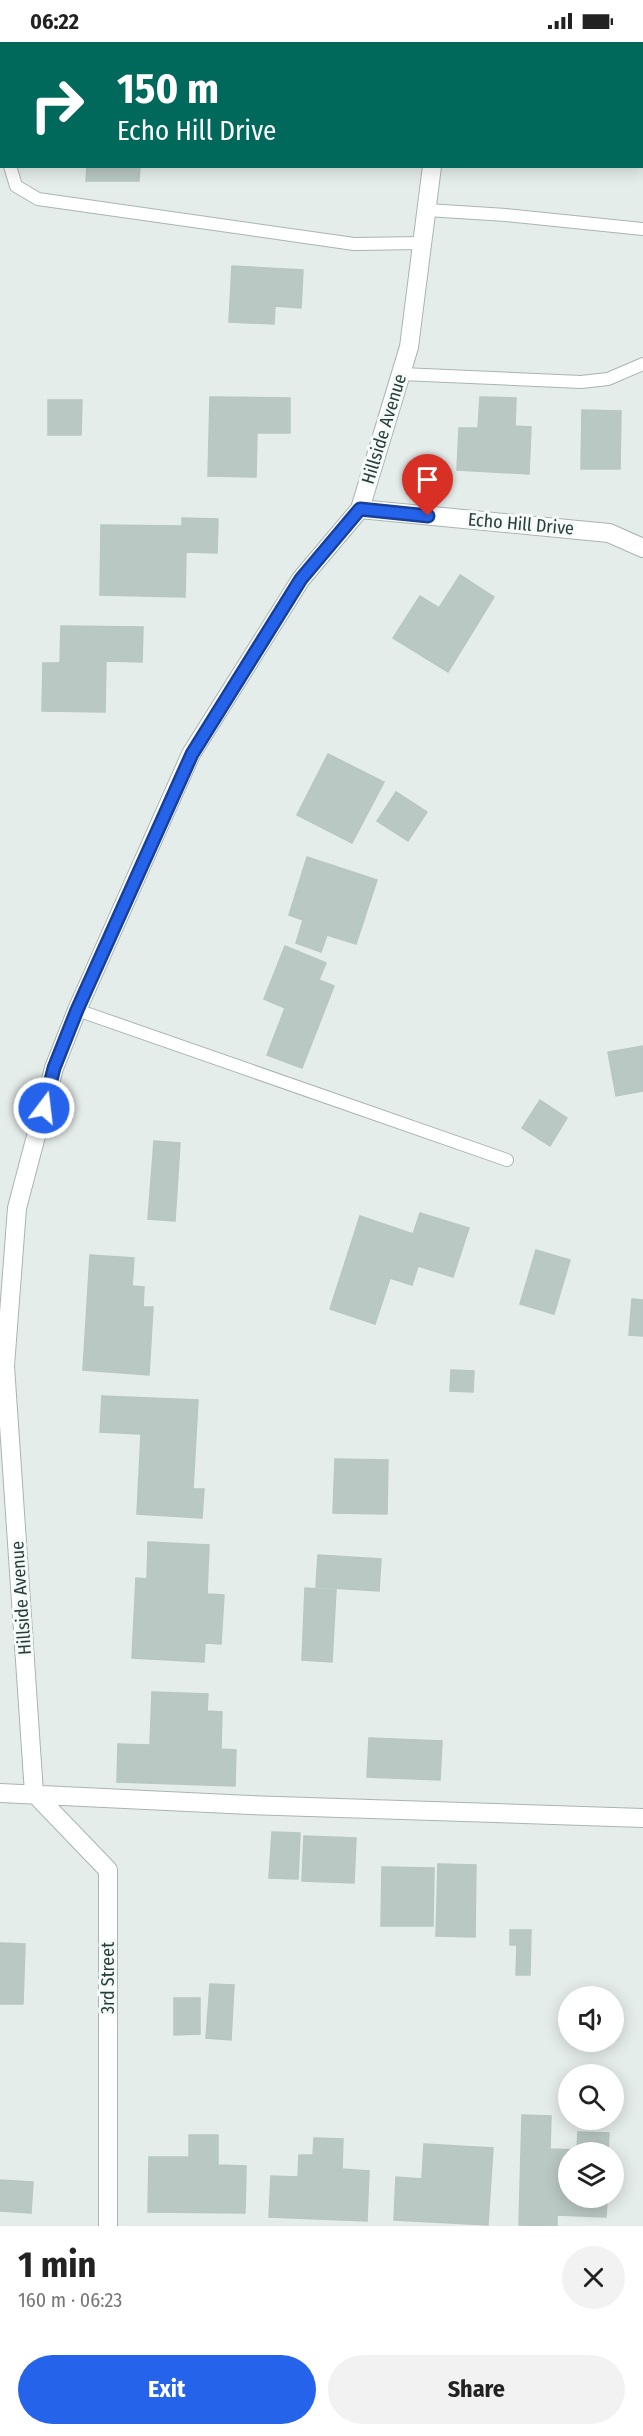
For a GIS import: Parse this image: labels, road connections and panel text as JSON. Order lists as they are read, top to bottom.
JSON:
{
  "streets": {
    "street": ["Hillside Avenue", "Echo Hill Drive", "3rd Street"]
  },
  "crossings": [
    ["Hillside Avenue", "Echo Hill Drive"],
    ["Hillside Avenue", "3rd Street"]
  ],
  "page": {
    "status": "06:22",
    "turn": ["150 m", "Echo Hill Drive"],
    "heading": ["1 min", "160 m · 06:23"],
    "buttons": ["Exit", "Share"]
  }
}
